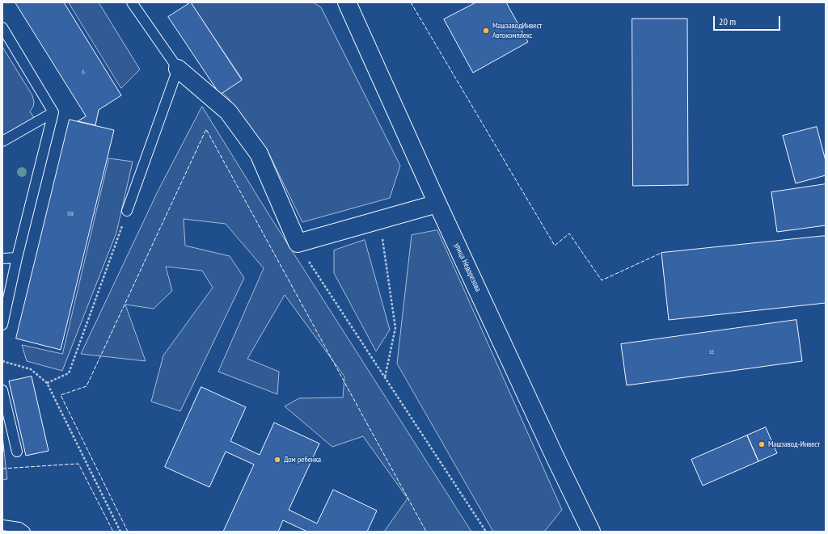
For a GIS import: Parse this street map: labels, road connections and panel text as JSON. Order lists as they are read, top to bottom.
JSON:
{
  "streets": {
    "street": ["улица Недорезова"]
  },
  "places": ["МашзаводИнвест Автокомплекс", "Машзавод-Инвест", "Дом ребенка"],
  "house_numbers": ["6", "6В", "1Е"],
  "scale_bar": "20 m"
}
